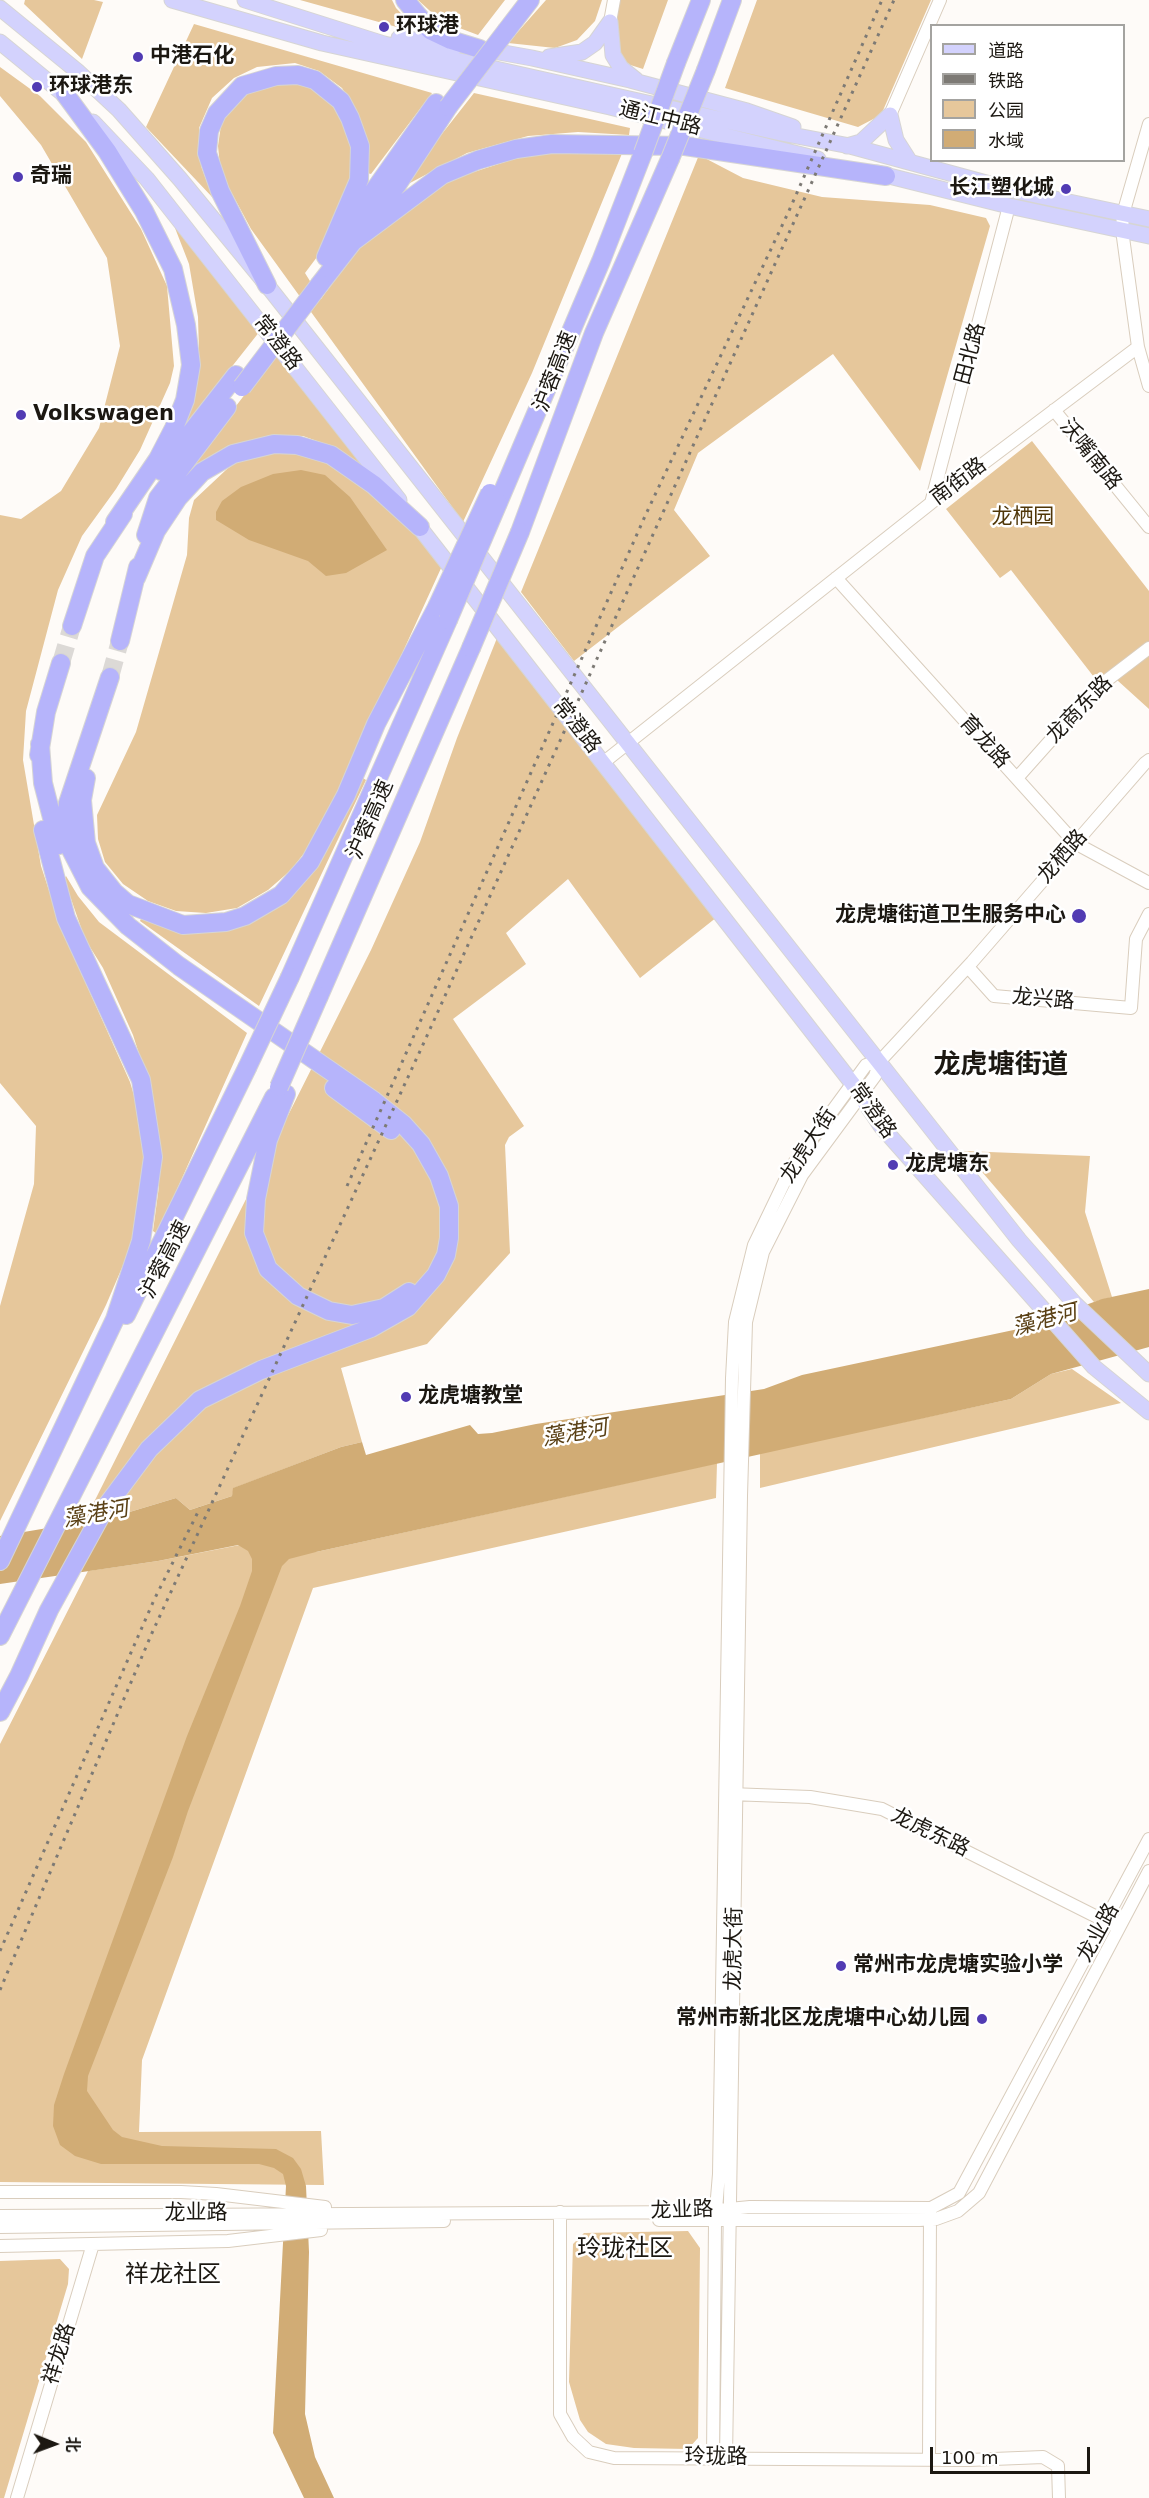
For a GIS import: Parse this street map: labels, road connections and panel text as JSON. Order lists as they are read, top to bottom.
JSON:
{
  "streets": {
    "highway": ["沪蓉高速"],
    "main road": ["通江中路", "常澄路"],
    "street": [
      "田北路",
      "沃嘴南路",
      "南街路",
      "龙商东路",
      "育龙路",
      "龙栖路",
      "龙兴路",
      "龙虎大街",
      "龙虎东路",
      "龙业路",
      "祥龙路",
      "玲珑路"
    ]
  },
  "crossings": [
    ["通江中路", "田北路"],
    ["常澄路", "南街路"],
    ["常澄路", "龙栖路"],
    ["常澄路", "龙虎大街"],
    ["田北路", "南街路"],
    ["沃嘴南路", "南街路"],
    ["南街路", "育龙路"],
    ["龙商东路", "育龙路"],
    ["育龙路", "龙栖路"],
    ["龙栖路", "龙兴路"],
    ["龙栖路", "龙虎大街"],
    ["龙虎大街", "龙虎东路"],
    ["龙虎大街", "龙业路"],
    ["龙虎大街", "玲珑路"],
    ["龙虎东路", "龙业路"],
    ["龙业路", "玲珑路"]
  ],
  "districts": ["龙虎塘街道", "玲珑社区", "祥龙社区"],
  "water": ["藻港河"],
  "parks": ["龙栖园"],
  "places": [
    "环球港",
    "中港石化",
    "环球港东",
    "奇瑞",
    "长江塑化城",
    "Volkswagen",
    "龙虎塘街道卫生服务中心",
    "龙虎塘东",
    "龙虎塘教堂",
    "常州市龙虎塘实验小学",
    "常州市新北区龙虎塘中心幼儿园"
  ],
  "legend": [
    "道路",
    "铁路",
    "公园",
    "水域"
  ],
  "scale_bar": "100 m",
  "north": "right"
}
